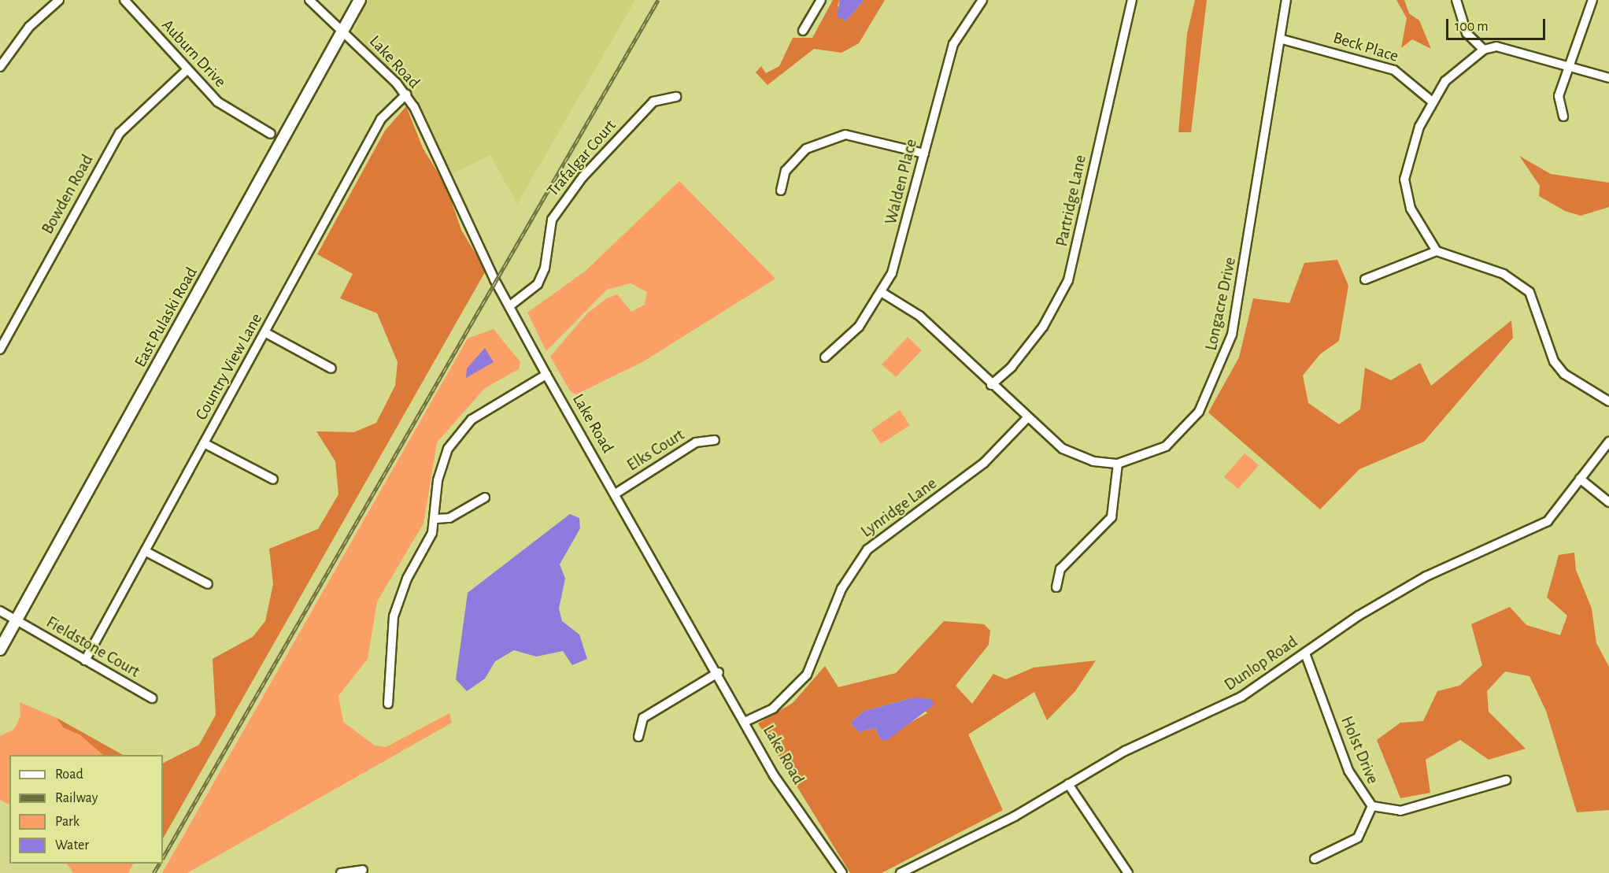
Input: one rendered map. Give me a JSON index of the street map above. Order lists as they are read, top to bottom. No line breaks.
{"streets":{"main road":["East Pulaski Road"],"street":["Beck Place","Auburn Drive","Lake Road","Trafalgar Court","Walden Place","Bowden Road","Partridge Lane","Longacre Drive","Country View Lane","Elks Court","Lynridge Lane","Fieldstone Court","Dunlop Road","Holst Drive"]},"crossings":[["Beck Place","Longacre Drive"],["Auburn Drive","Bowden Road"],["Lake Road","Trafalgar Court"],["Lake Road","East Pulaski Road"],["Lake Road","Country View Lane"],["Lake Road","Elks Court"],["Lake Road","Lynridge Lane"],["Walden Place","Longacre Drive"],["Partridge Lane","Longacre Drive"],["Longacre Drive","Lynridge Lane"],["East Pulaski Road","Fieldstone Court"],["Country View Lane","Fieldstone Court"],["Dunlop Road","Holst Drive"]],"legend":["Road","Railway","Park","Water"],"scale_bar":"100 m"}
